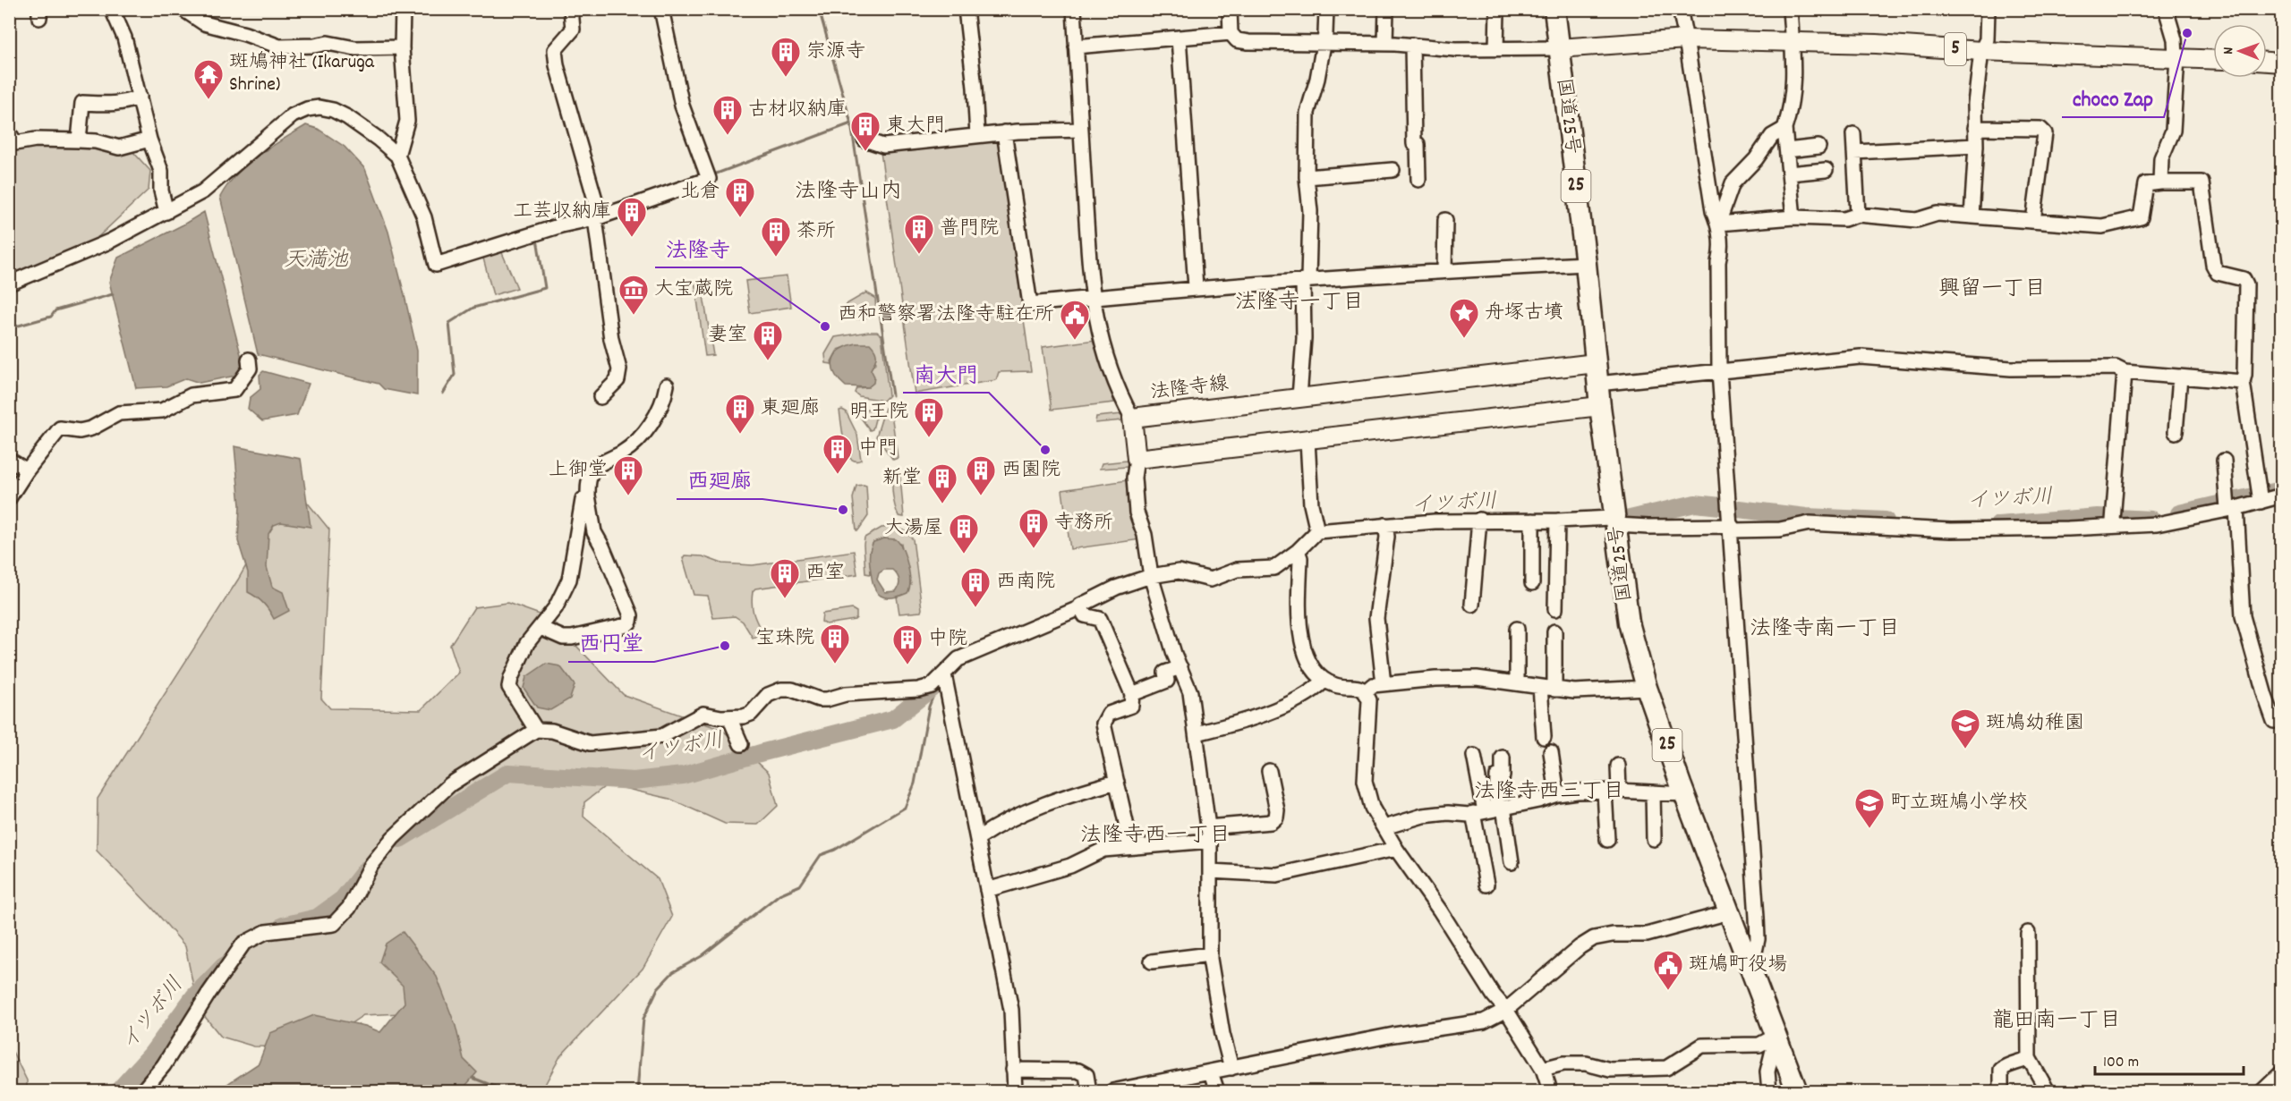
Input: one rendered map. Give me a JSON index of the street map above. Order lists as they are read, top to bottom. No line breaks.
{"streets":{"highway":["国道25号","25"],"main road":["5","法隆寺線"]},"crossings":[["5","国道25号"],["国道25号","法隆寺線"]],"districts":["法隆寺山内","興留一丁目","法隆寺一丁目","法隆寺南一丁目","法隆寺西三丁目","法隆寺西一丁目","龍田南一丁目"],"water":["天満池","イツボ川"],"places":{"other":["choco Zap","法隆寺","南大門","西廻廊","西円堂"],"building":["宗源寺","古材収納庫","東大門","北倉","工芸収納庫","普門院","茶所","妻室","東廻廊","明王院","中門","上御堂","西園院","新堂","寺務所","大湯屋","西室","西南院","宝珠院","中院"],"temple":["斑鳩神社 (Ikaruga Shrine)"],"museum":["大宝蔵院"],"place":["舟塚古墳"],"public building":["西和警察署法隆寺駐在所","斑鳩町役場"],"school or university":["斑鳩幼稚園","町立斑鳩小学校"]},"scale_bar":"100 m","north":"left"}
